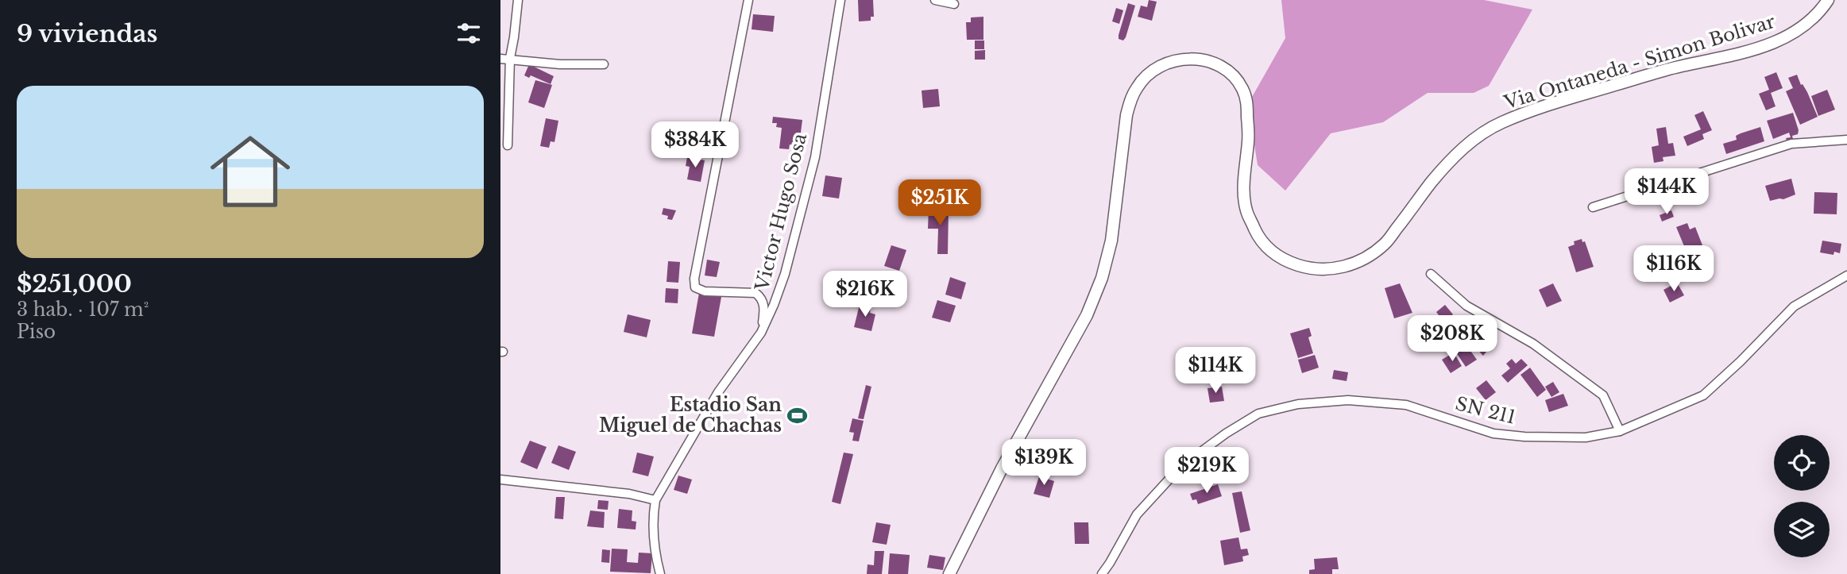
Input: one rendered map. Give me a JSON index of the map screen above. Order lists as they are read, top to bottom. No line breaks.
{"streets":{"street":["Via Ontaneda - Simon Bolivar","Victor Hugo Sosa","SN 211"]},"places":{"sports":["Estadio San Miguel de Chachas"]},"page":{"heading":"9 viviendas","list":[{"name":"$251,000","note":"3 hab. · 107 m² · Piso"}],"price":["$384K","$144K","$251K","$116K","$216K","$208K","$114K","$139K","$219K"]}}
